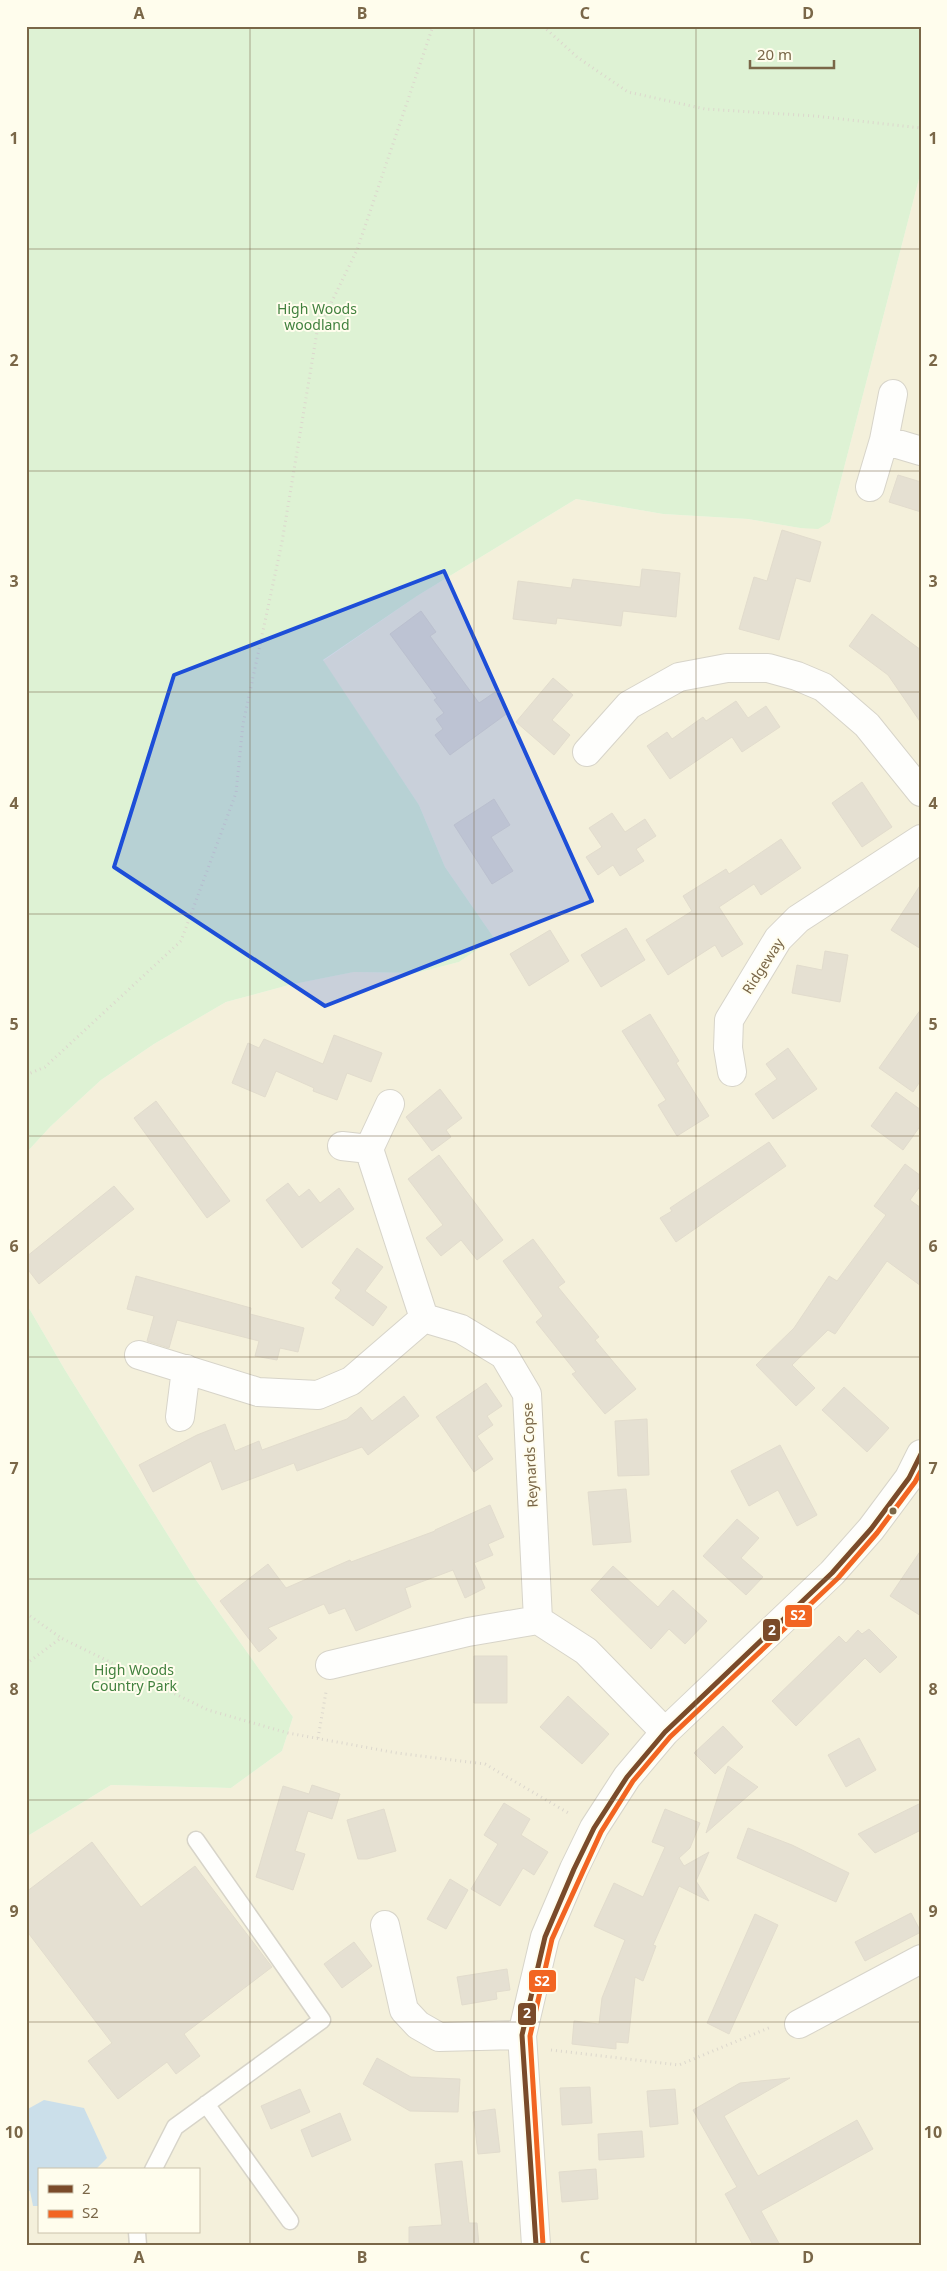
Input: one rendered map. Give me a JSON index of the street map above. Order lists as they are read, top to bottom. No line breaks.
{"streets":{"street":["Ridgeway","Reynards Copse"]},"parks":["High Woods woodland","High Woods Country Park"],"lines":["transit line 2","transit line S2"],"legend":["2","S2"],"scale_bar":"20 m","grid":{"columns":["A","B","C","D"],"rows":["1","2","3","4","5","6","7","8","9","10"]}}
